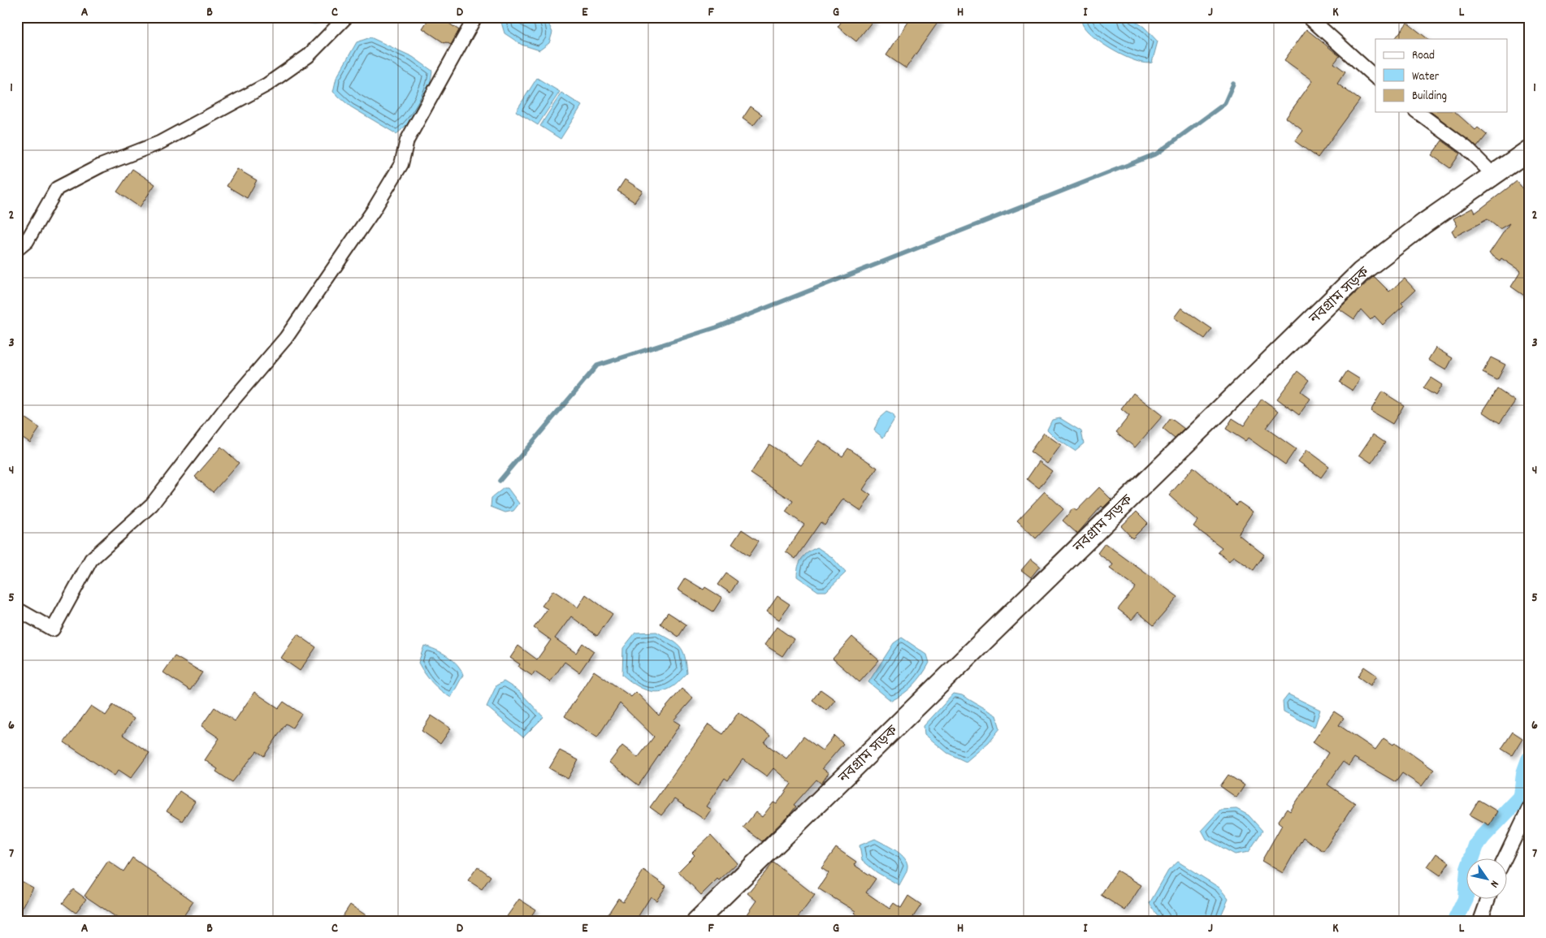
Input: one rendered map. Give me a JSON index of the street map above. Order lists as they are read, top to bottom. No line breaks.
{"streets":{"main road":["নবগ্রাম সড়ক"]},"legend":["Road","Water","Building"],"north":"bottom right","grid":{"columns":["A","B","C","D","E","F","G","H","I","J","K","L"],"rows":["1","2","3","4","5","6","7"]}}
